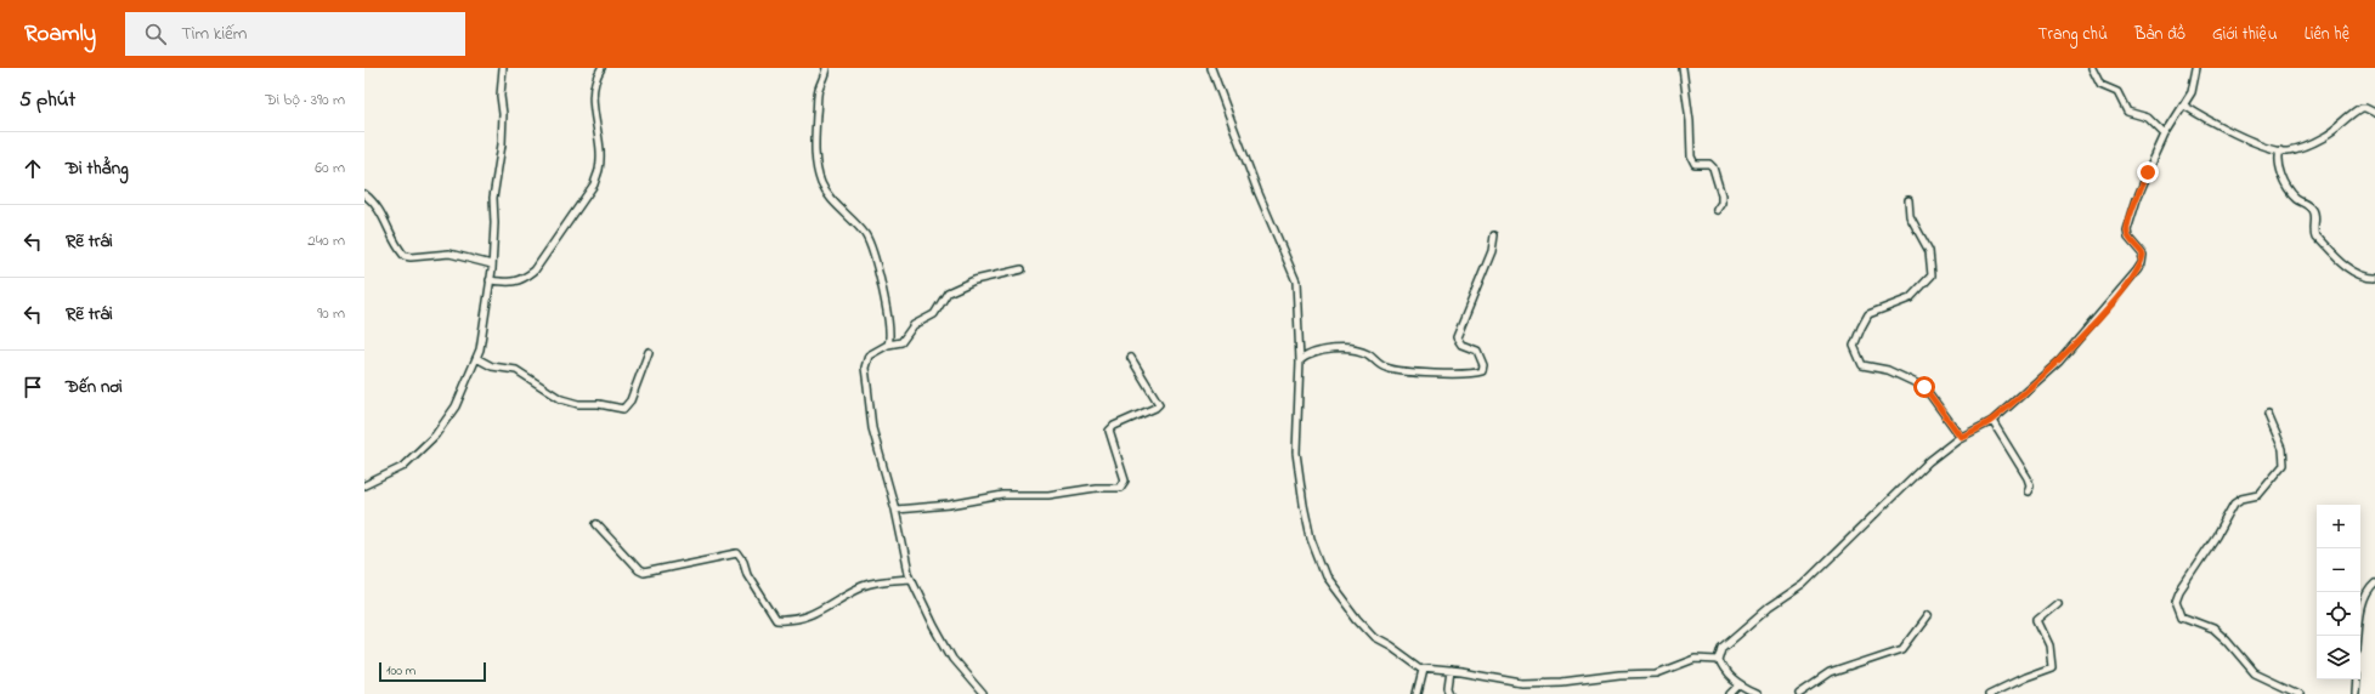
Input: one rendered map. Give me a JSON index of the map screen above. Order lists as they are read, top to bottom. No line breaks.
{"scale_bar":"100 m","page":{"header":"Roamly","search":"Tìm kiếm","nav":["Trang chủ","Bản đồ","Giới thiệu","Liên hệ"],"heading":["5 phút","Đi bộ · 390 m"],"list":[["Đi thẳng","60 m"],["Rẽ trái","240 m"],["Rẽ trái","90 m"],"Đến nơi"],"map_buttons":["+","−"],"scale":"100 m"}}
